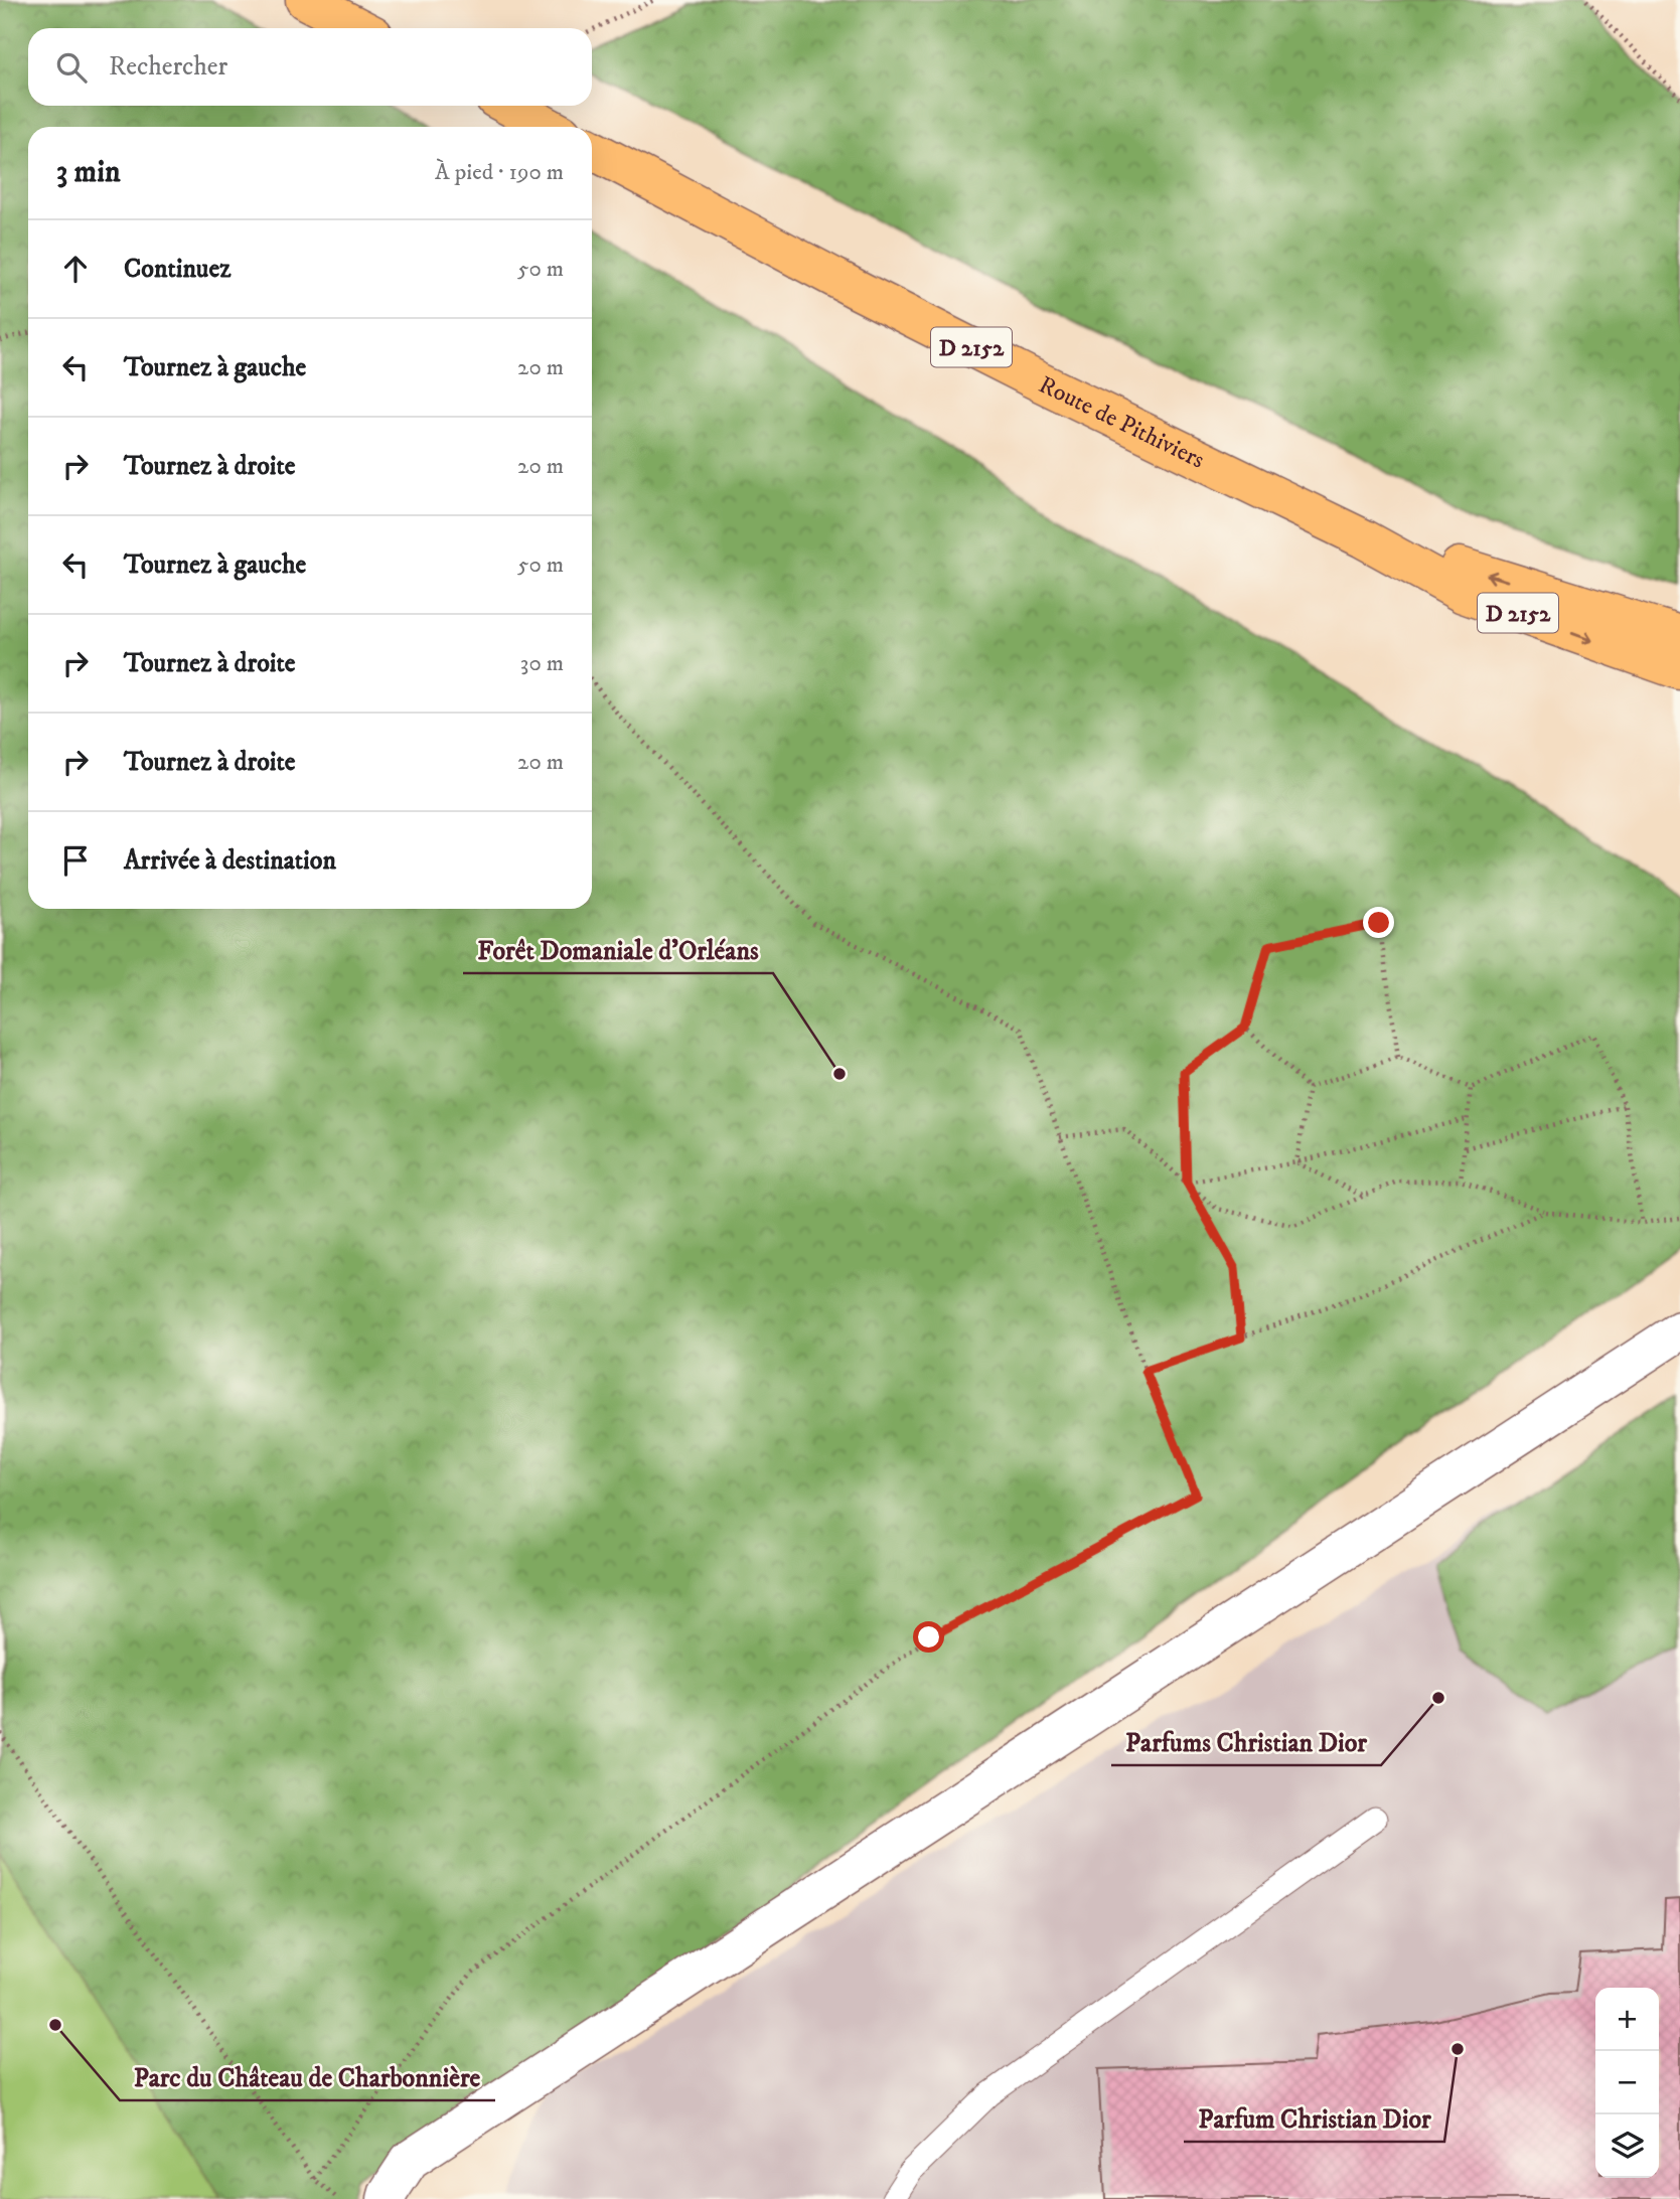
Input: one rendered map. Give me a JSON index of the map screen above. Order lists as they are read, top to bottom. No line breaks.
{"streets":{"main road":["D 2152","Route de Pithiviers"]},"places":["Forêt Domaniale d'Orléans","Parfums Christian Dior","Parc du Château de Charbonnière","Parfum Christian Dior"],"page":{"search":"Rechercher","heading":["3 min","À pied · 190 m"],"list":[["Continuez","50 m"],["Tournez à gauche","20 m"],["Tournez à droite","20 m"],["Tournez à gauche","50 m"],["Tournez à droite","30 m"],["Tournez à droite","20 m"],"Arrivée à destination"],"map_buttons":["+","−"]}}
